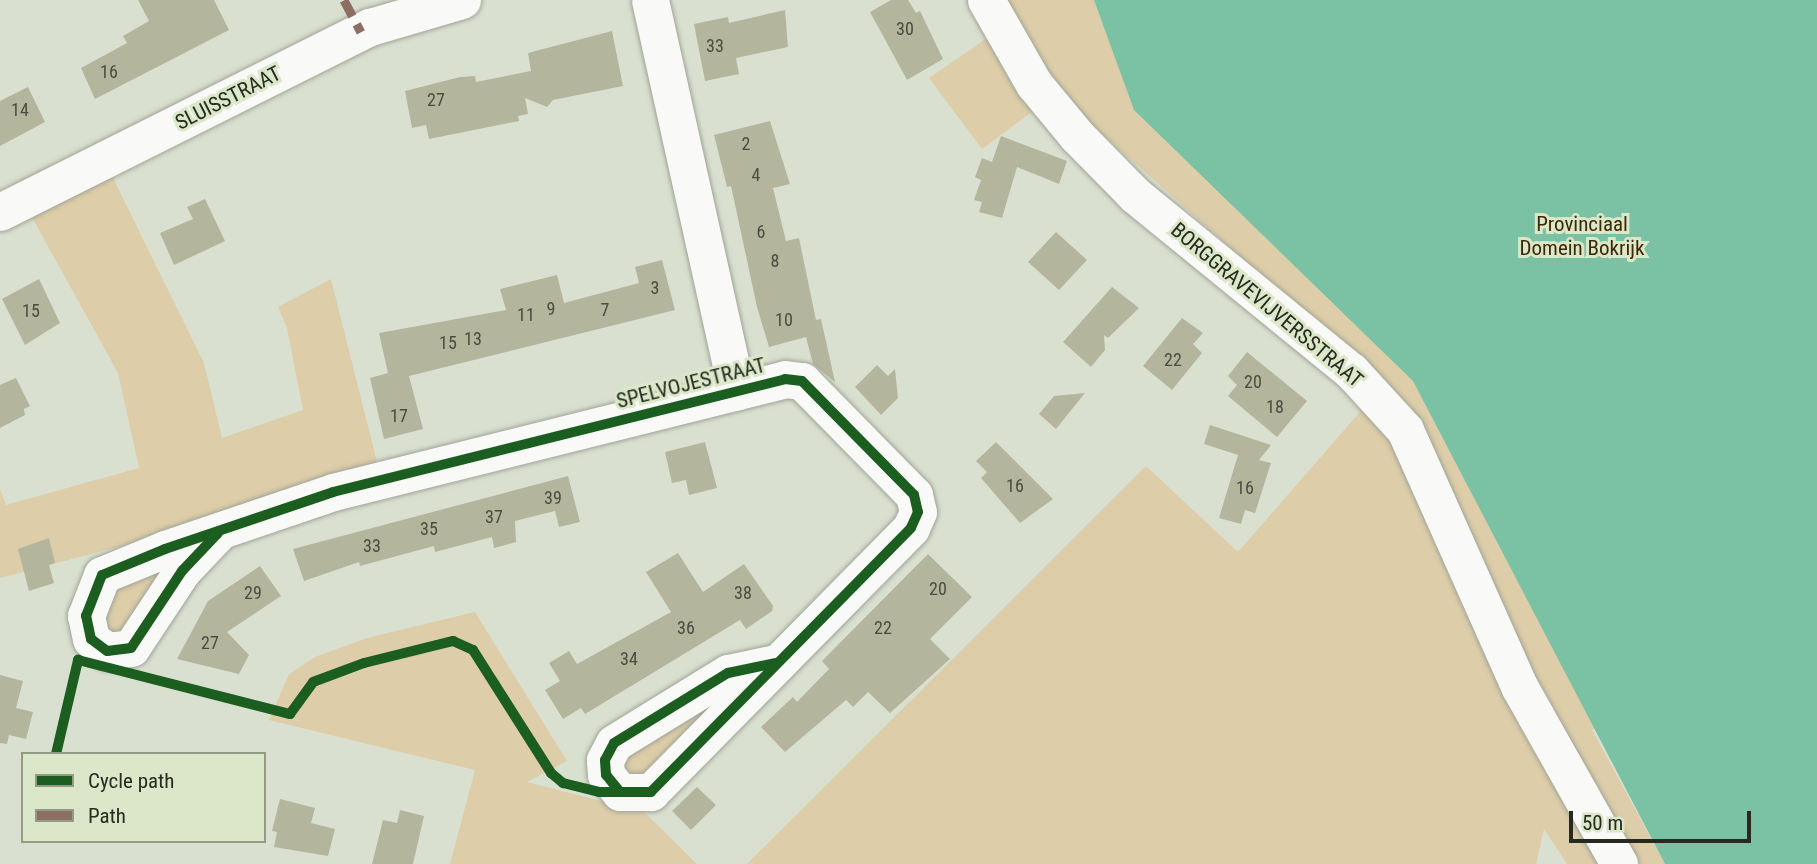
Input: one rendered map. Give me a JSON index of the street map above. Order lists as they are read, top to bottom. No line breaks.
{"streets":{"street":["SLUISSTRAAT","BORGGRAVEVIJVERSSTRAAT","SPELVOJESTRAAT"]},"parks":["Provinciaal Domein Bokrijk"],"house_numbers":["30","33","16","27","14","2","4","6","8","3","9","7","15","11","10","13","15","22","20","18","17","16","16","39","37","35","33","20","29","38","36","22","27","34"],"legend":["Cycle path","Path"],"scale_bar":"50 m"}
